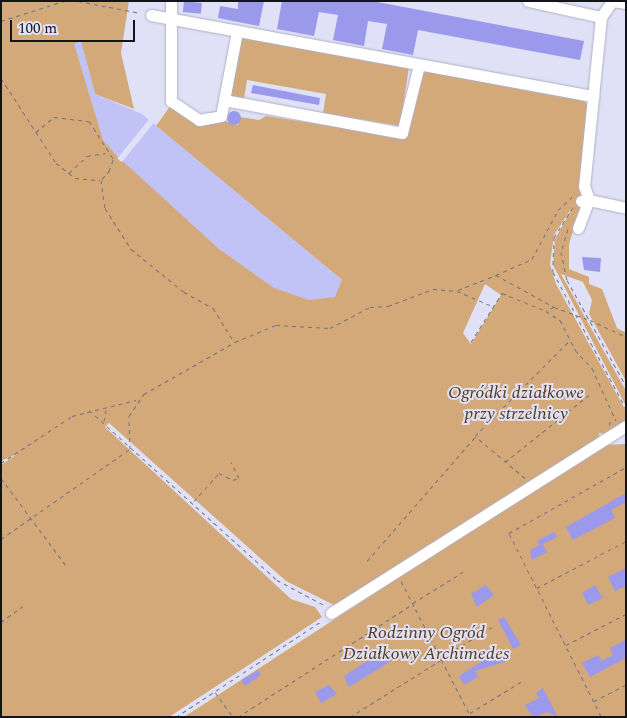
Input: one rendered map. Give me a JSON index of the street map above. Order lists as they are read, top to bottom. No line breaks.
{"parks":["Ogródki działkowe przy strzelnicy","Rodzinny Ogród Działkowy Archimedes"],"scale_bar":"100 m"}
